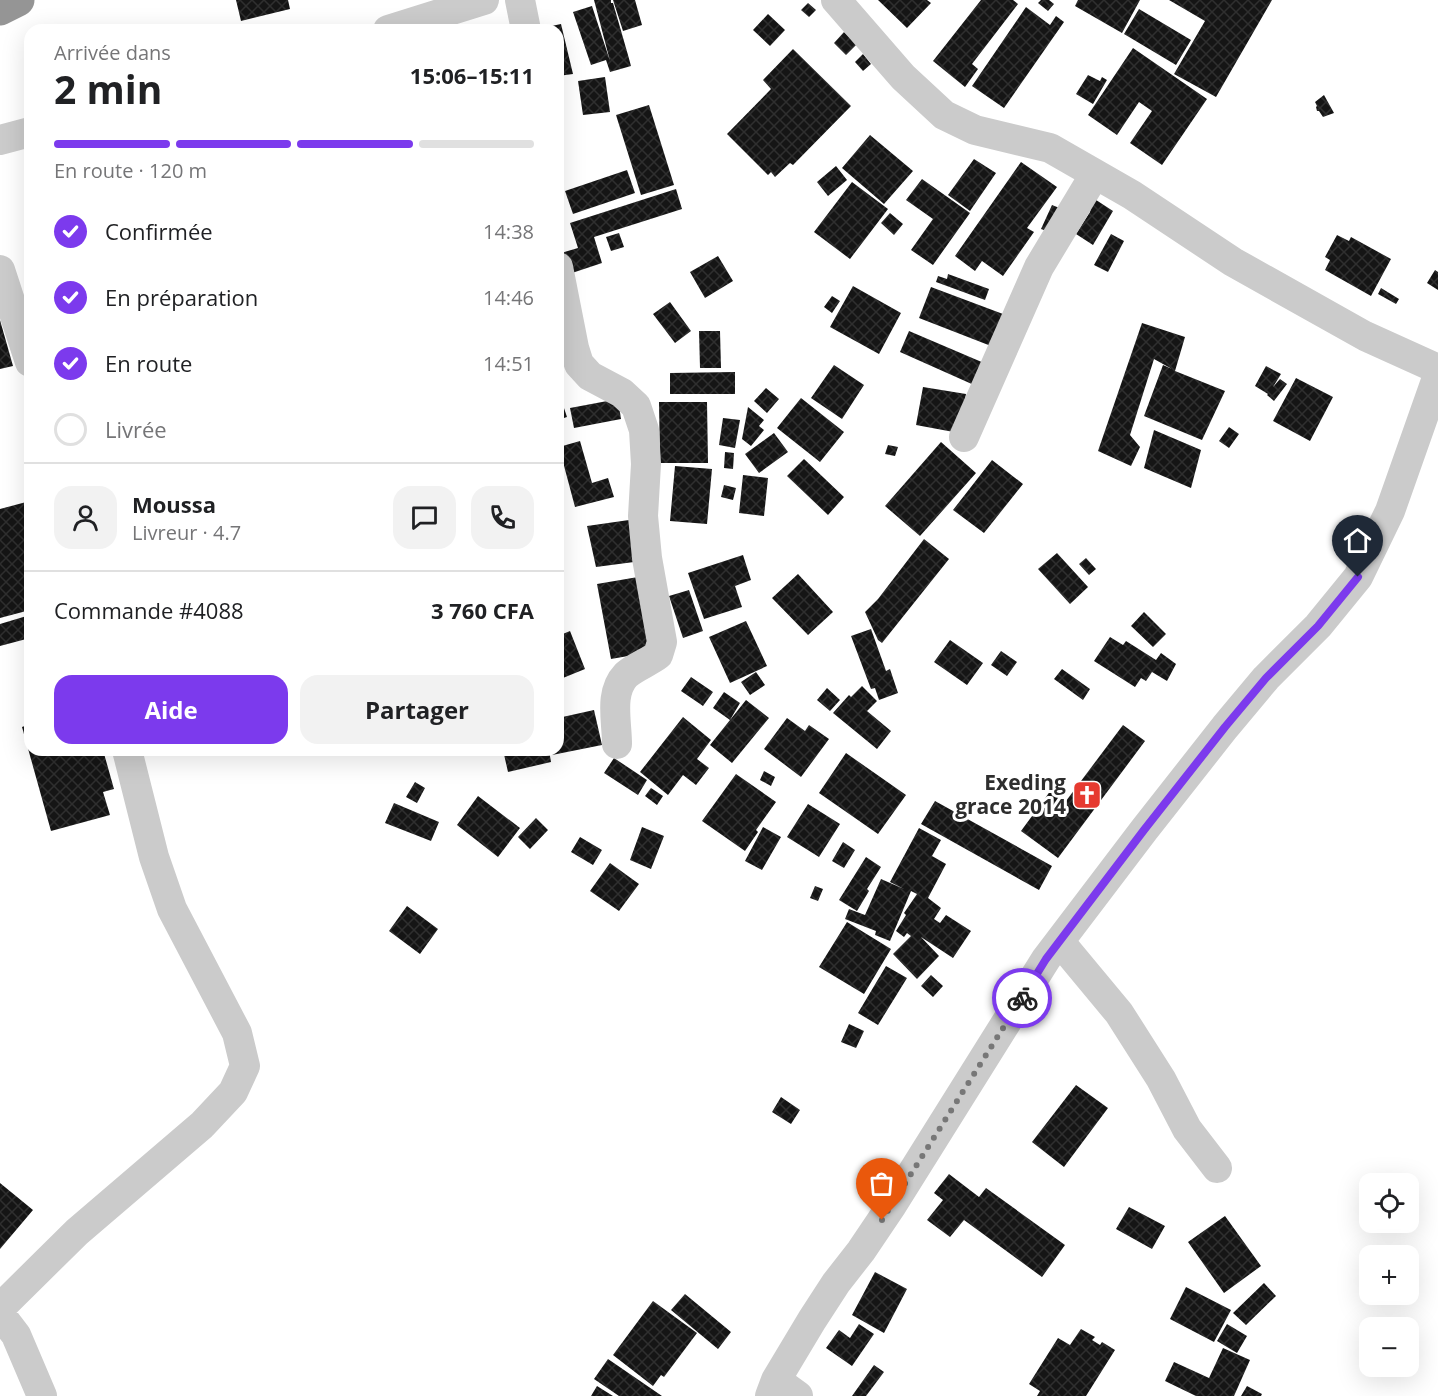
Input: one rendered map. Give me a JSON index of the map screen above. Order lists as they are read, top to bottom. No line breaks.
{"places":{"church":["Exeding grace 2014"]},"page":{"heading":["2 min","Arrivée dans","15:06–15:11"],"panel":["Moussa","Livreur · 4.7","Commande #4088","3 760 CFA"],"bar":"En route · 120 m","list":[["Confirmée","14:38"],["En préparation","14:46"],["En route","14:51"],"Livrée"],"buttons":["Aide","Partager"],"map_buttons":["+","−"]}}
